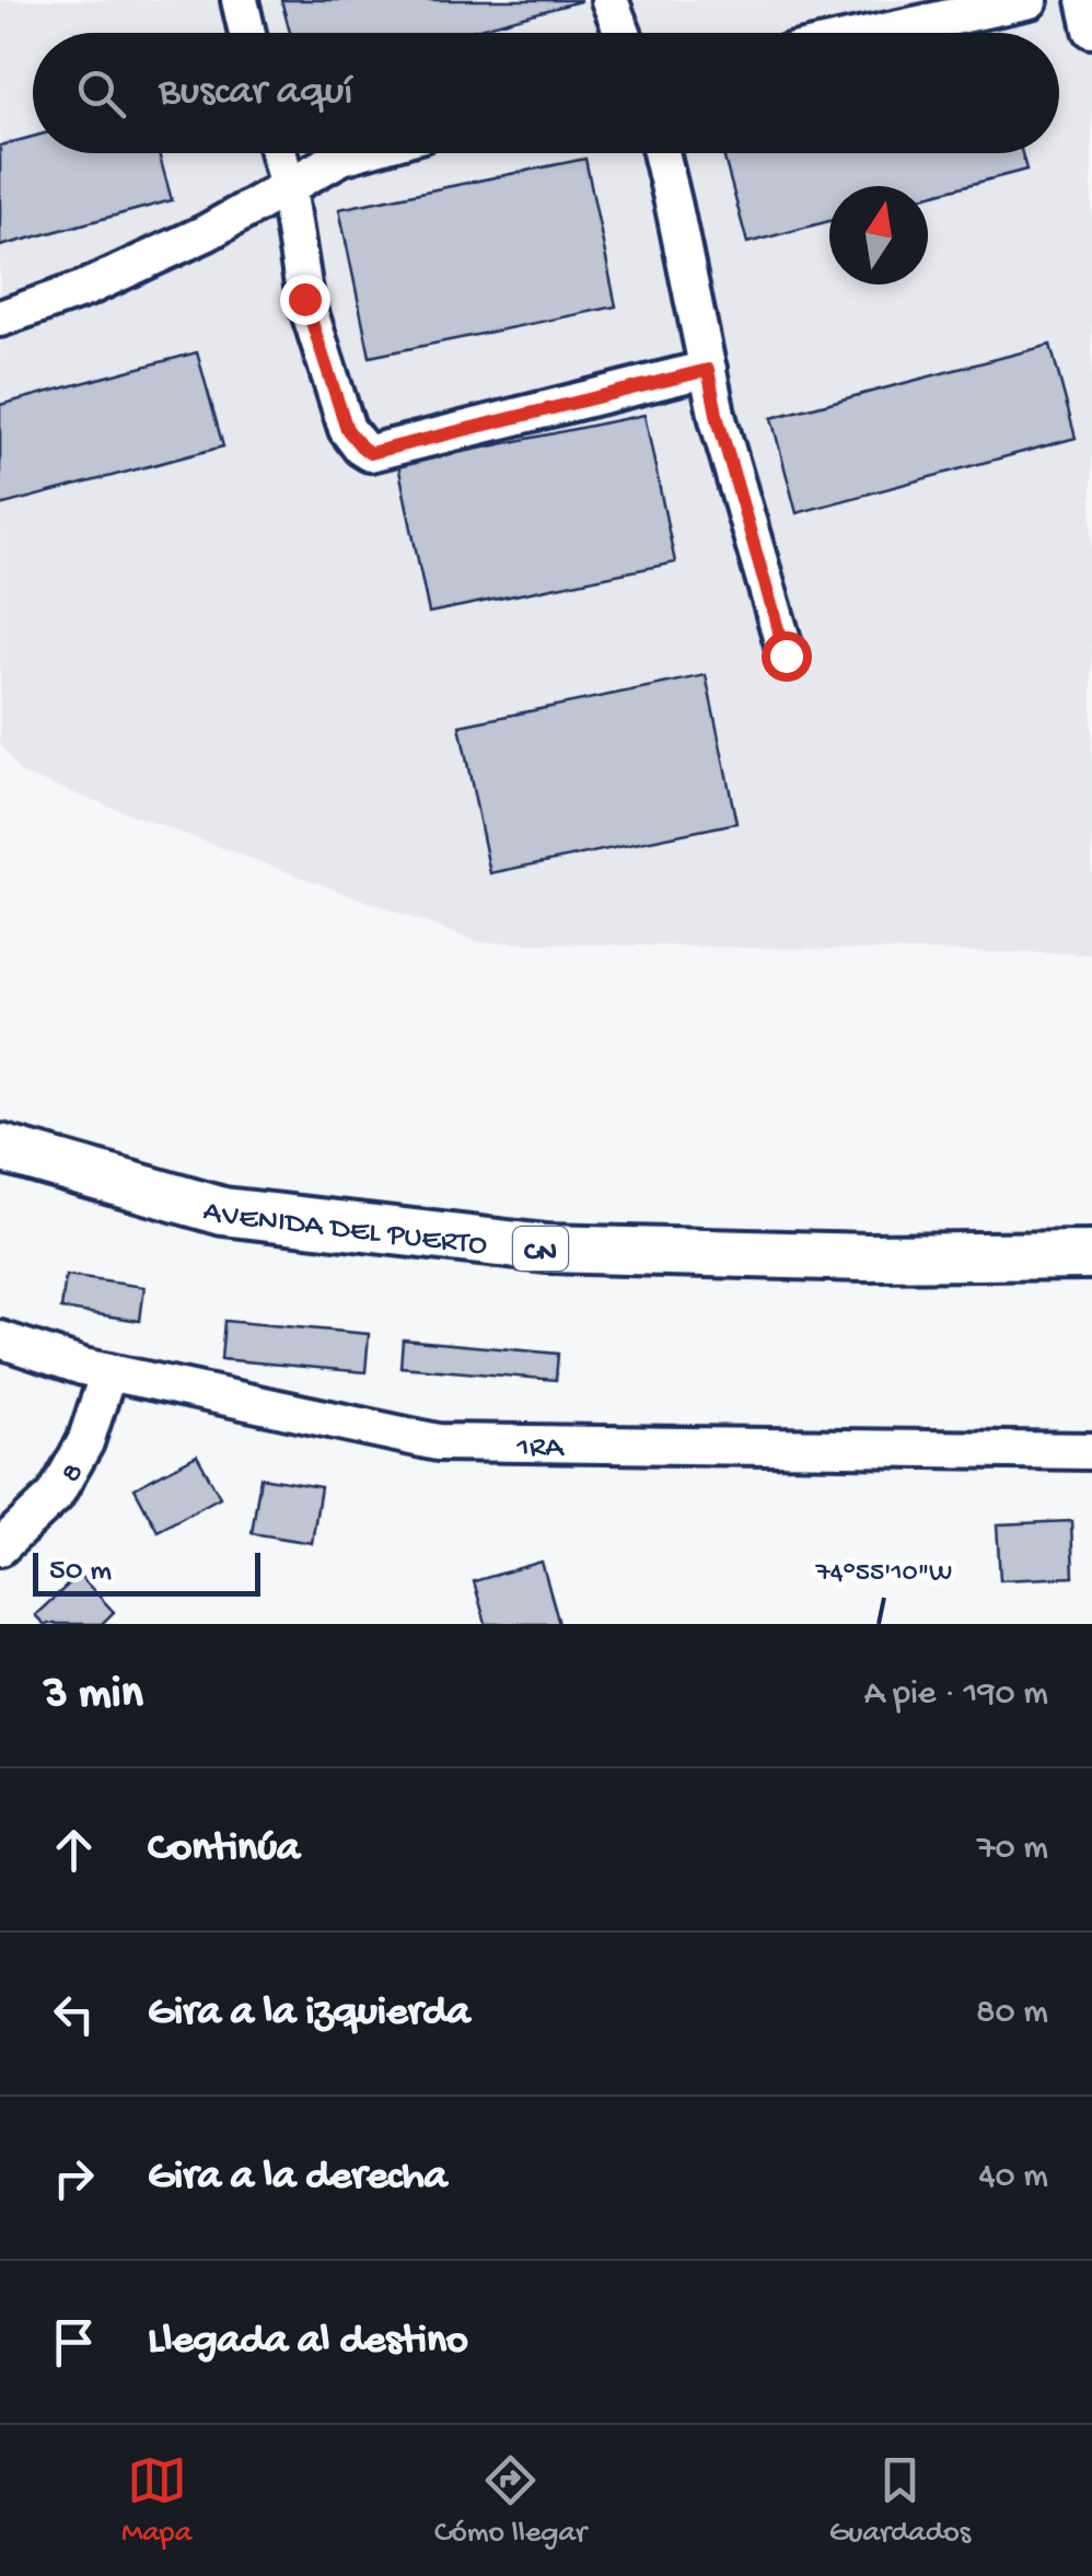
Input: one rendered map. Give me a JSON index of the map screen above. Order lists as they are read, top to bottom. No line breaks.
{"streets":{"main road":["AVENIDA DEL PUERTO","CN"],"street":["1RA","8"]},"crossings":[["1RA","8"]],"scale_bar":"50 m","north":"top","page":{"search":"Buscar aquí","scale":"50 m","heading":["3 min","A pie · 190 m"],"list":[["Continúa","70 m"],["Gira a la izquierda","80 m"],["Gira a la derecha","40 m"],"Llegada al destino"],"nav":["Mapa","Cómo llegar","Guardados"]},"coordinates":["74°55'10\"W"]}
